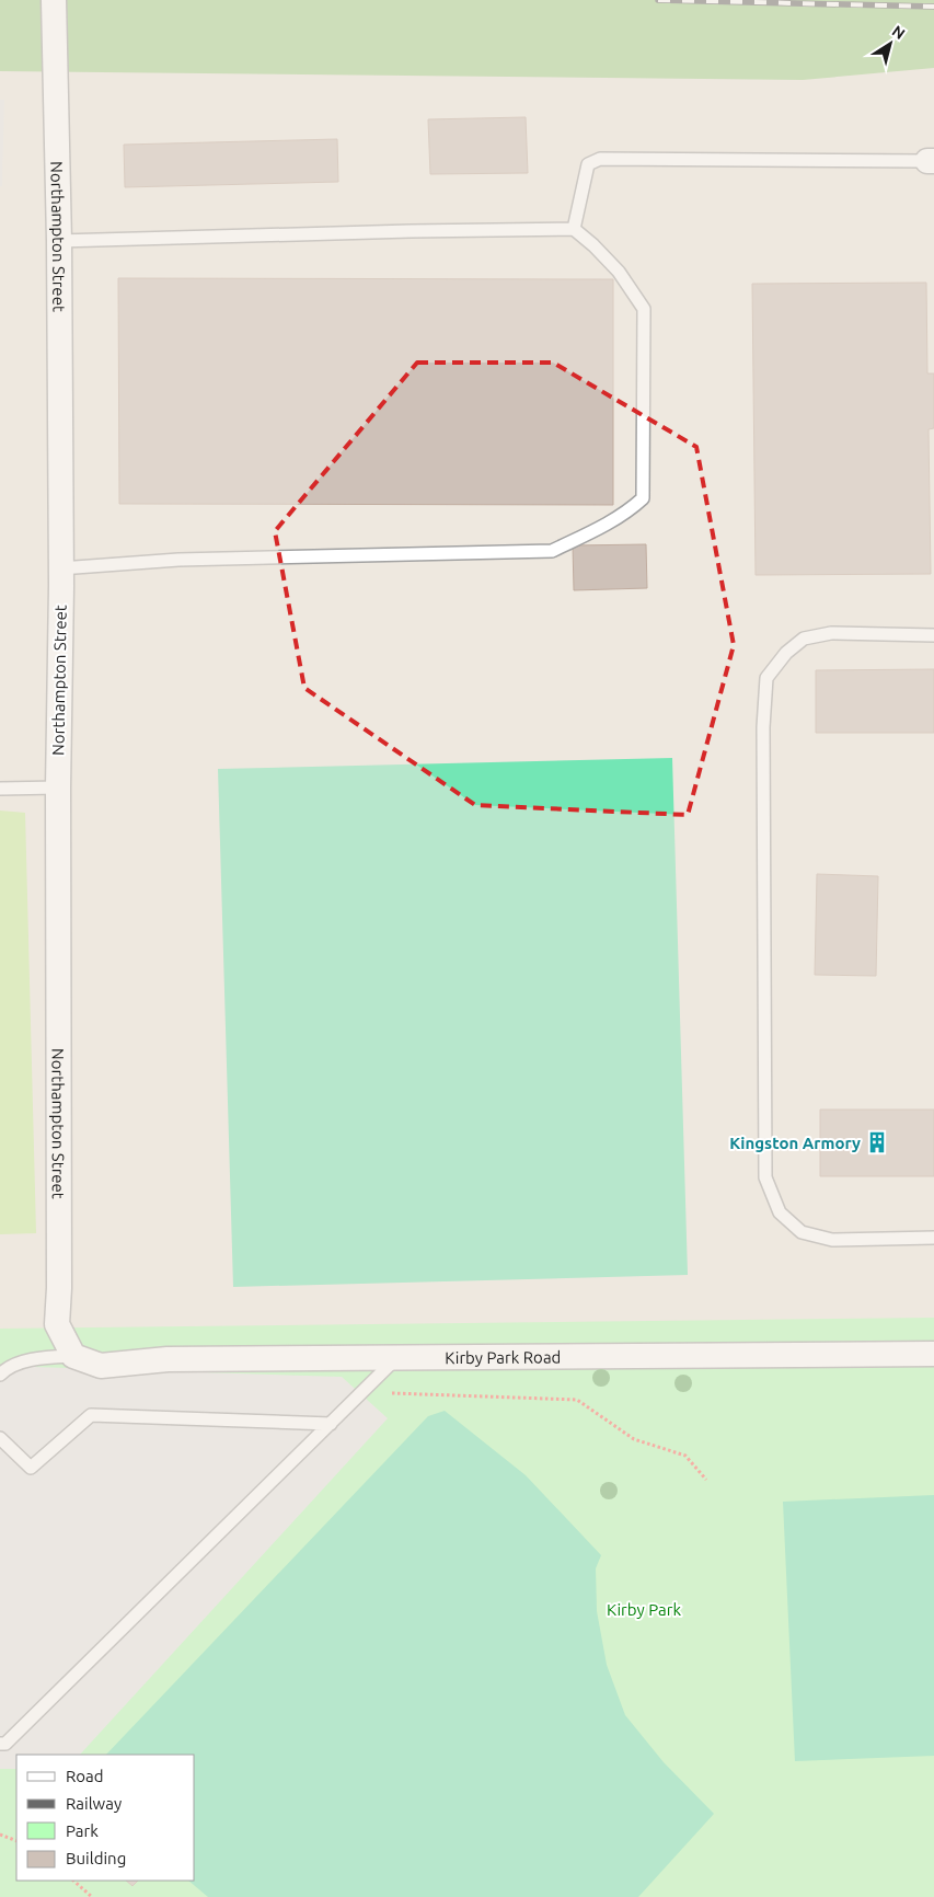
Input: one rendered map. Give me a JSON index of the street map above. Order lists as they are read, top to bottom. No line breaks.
{"streets":{"street":["Northampton Street","Kirby Park Road"]},"crossings":[["Northampton Street","Kirby Park Road"]],"parks":["Kirby Park"],"places":{"building":["Kingston Armory"]},"legend":["Road","Railway","Park","Building"],"north":"top right"}
